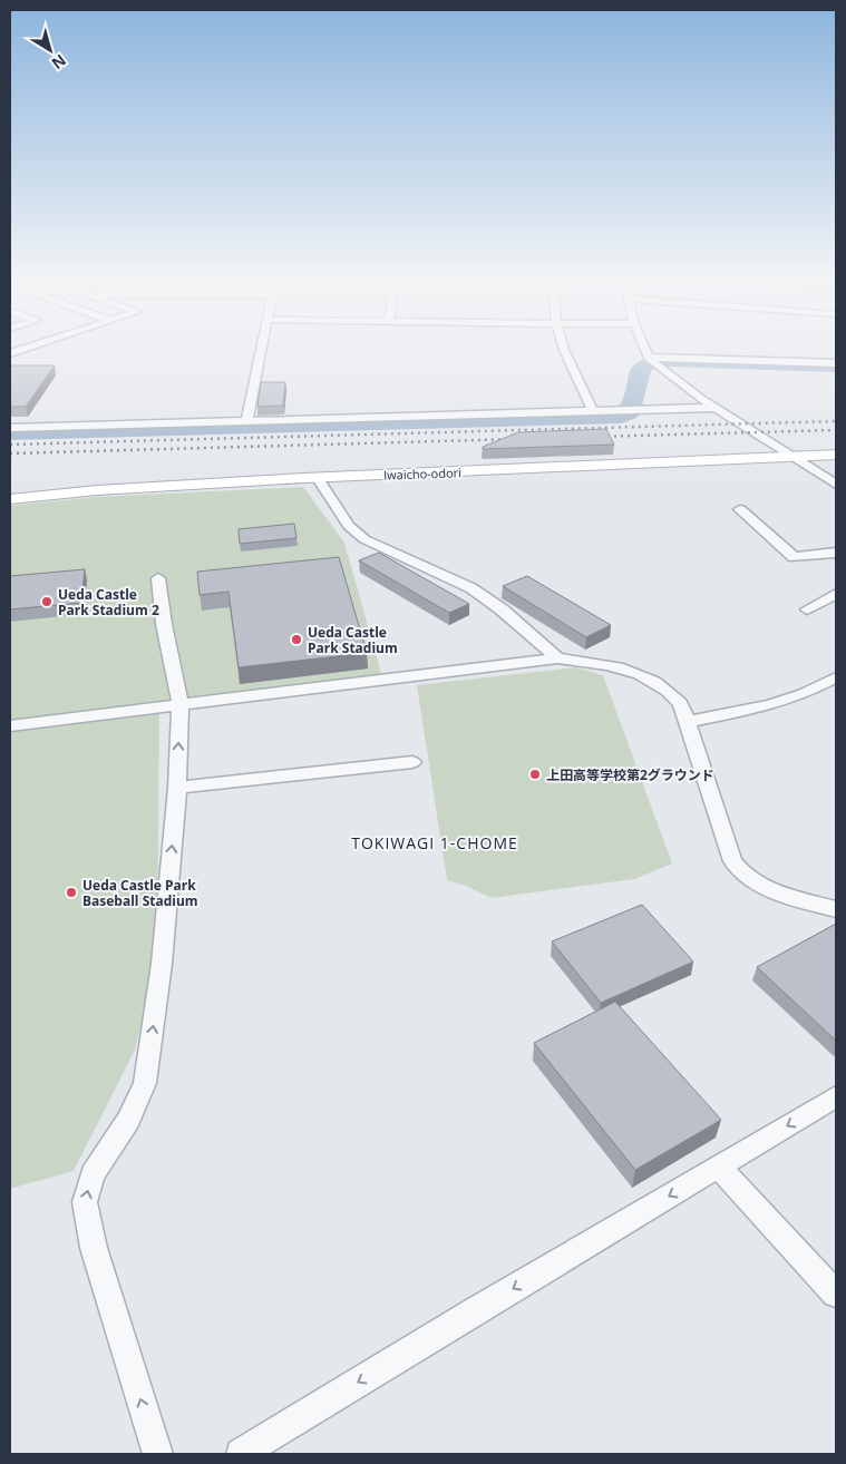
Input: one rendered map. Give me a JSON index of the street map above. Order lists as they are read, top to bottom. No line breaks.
{"streets":{"street":["Iwaicho-odori"]},"districts":["TOKIWAGI 1-CHOME"],"places":["Ueda Castle Park Stadium 2","Ueda Castle Park Stadium","上田高等学校第2グラウンド","Ueda Castle Park Baseball Stadium"],"north":"bottom right"}
